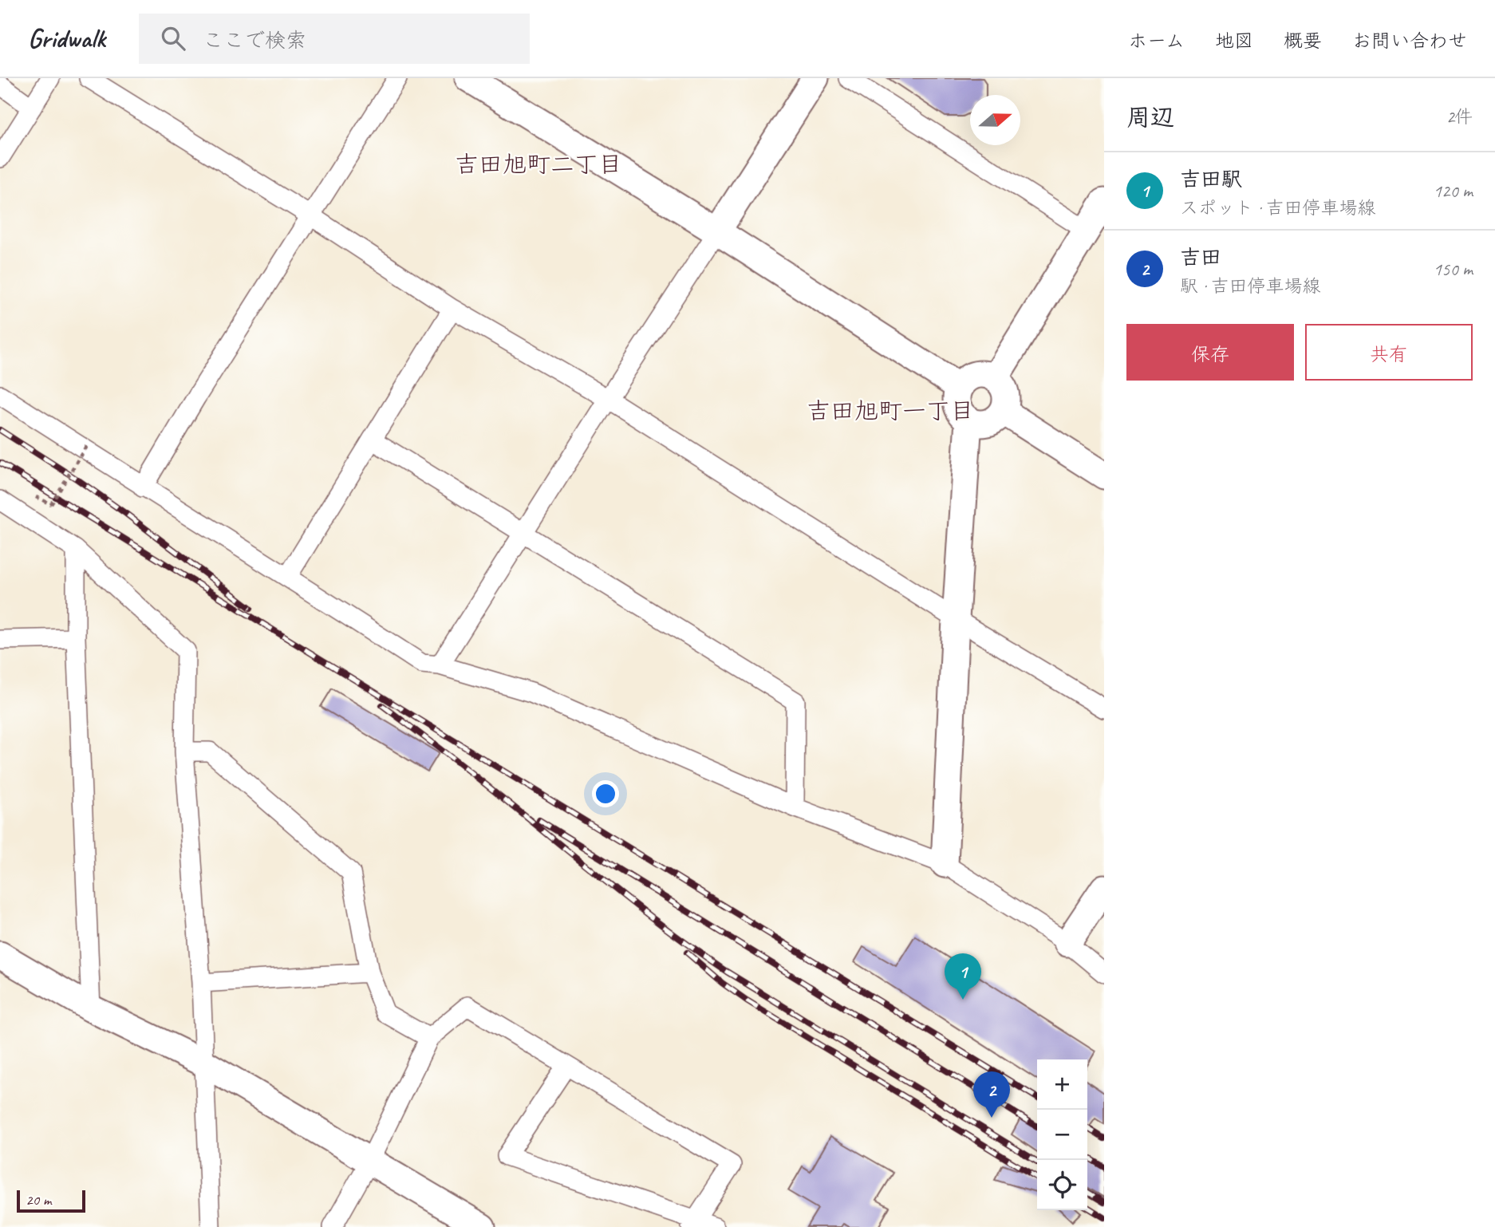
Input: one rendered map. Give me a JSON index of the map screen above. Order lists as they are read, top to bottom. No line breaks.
{"districts":["吉田旭町二丁目","吉田旭町一丁目"],"scale_bar":"20 m","north":"right","page":{"header":"Gridwalk","search":"ここで検索","nav":["ホーム","地図","概要","お問い合わせ"],"heading":["周辺","2件"],"list":[{"mark":"1","name":"吉田駅","note":"スポット · 吉田停車場線","value":"120 m"},{"mark":"2","name":"吉田","note":"駅 · 吉田停車場線","value":"150 m"}],"buttons":["保存","共有"],"pins":["1","2"],"map_buttons":["+","−"],"scale":"20 m"}}
